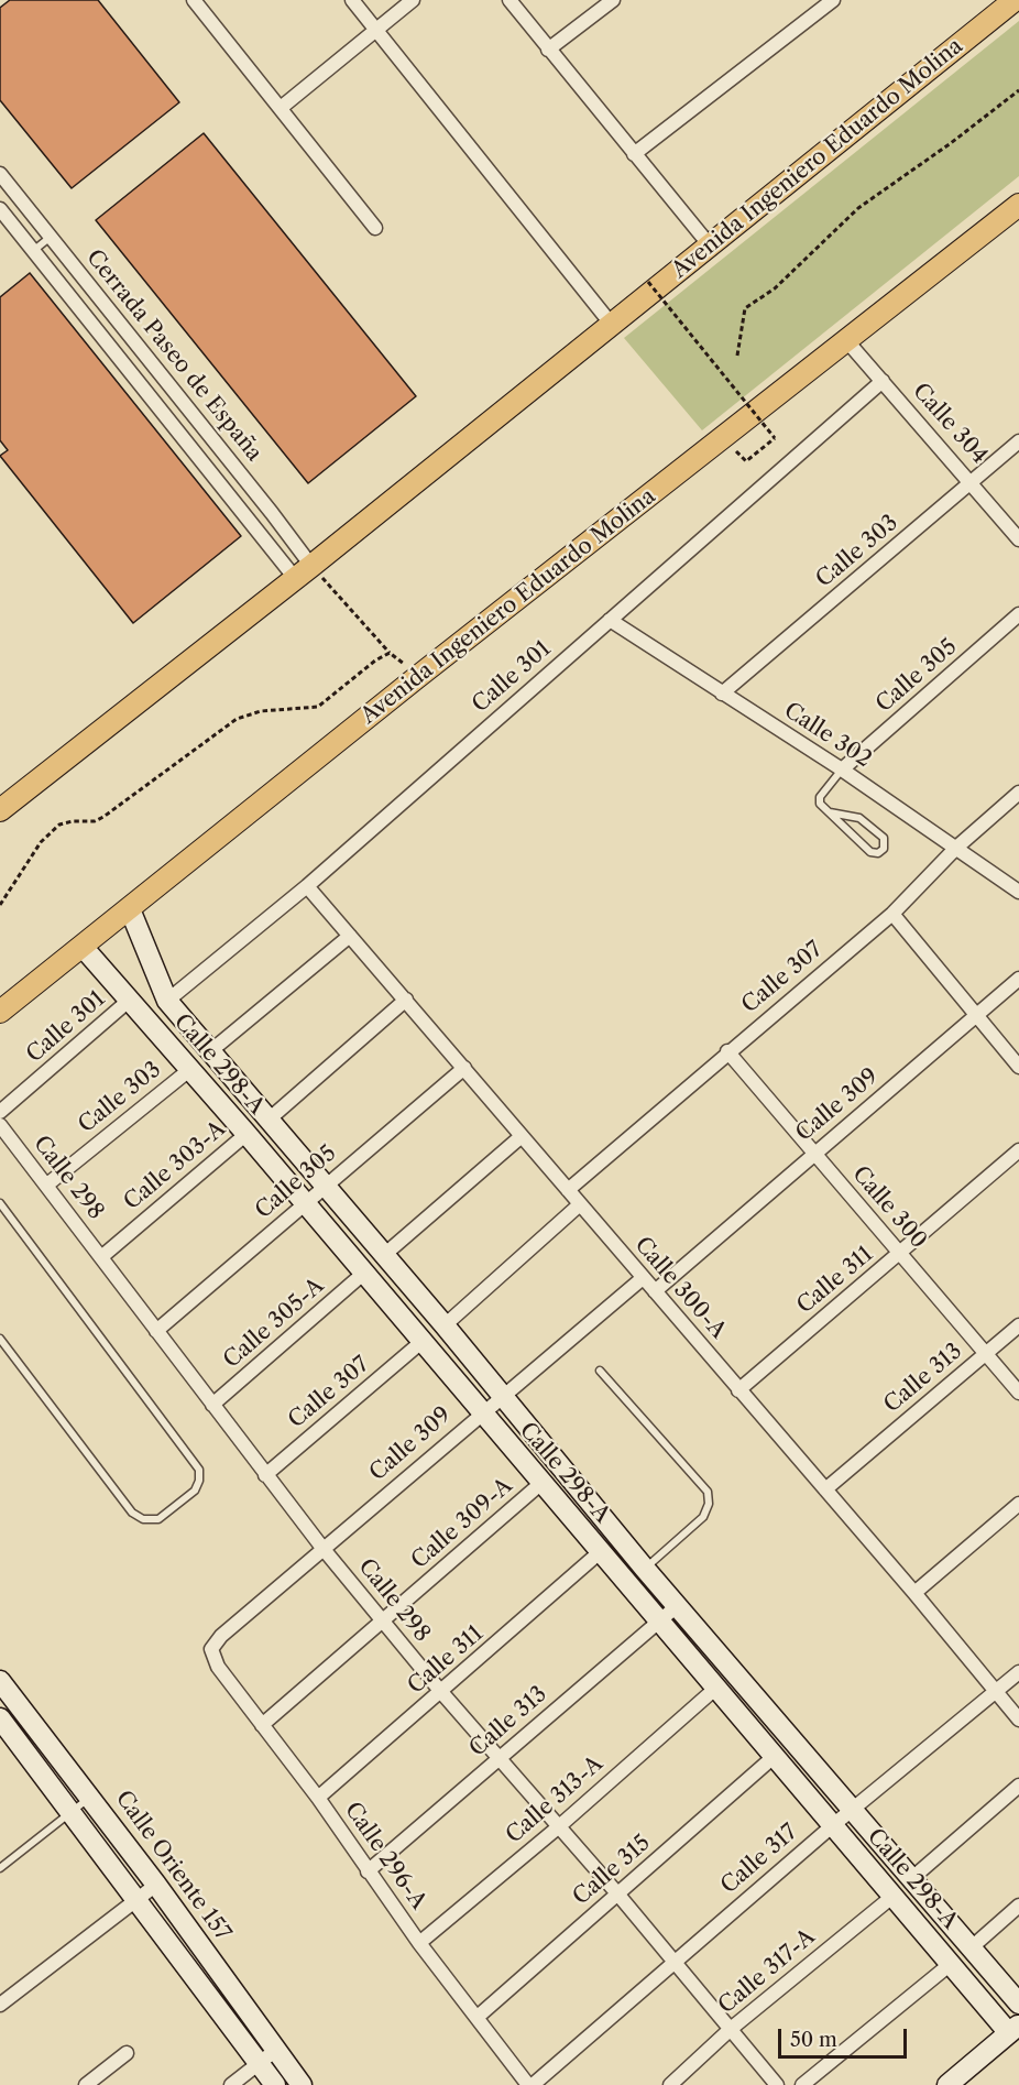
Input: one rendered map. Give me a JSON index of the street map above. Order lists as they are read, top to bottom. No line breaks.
{"streets":{"main road":["Avenida Ingeniero Eduardo Molina"],"street":["Cerrada Paseo de España","Calle 304","Calle 303","Calle 305","Calle 301","Calle 302","Calle 307","Calle 298-A","Calle 309","Calle 303-A","Calle 298","Calle 300","Calle 311","Calle 300-A","Calle 305-A","Calle 313","Calle 309-A","Calle 313-A","Calle 296-A","Calle 317","Calle Oriente 157","Calle 315","Calle 317-A"]},"crossings":[["Avenida Ingeniero Eduardo Molina","Cerrada Paseo de España"],["Avenida Ingeniero Eduardo Molina","Calle 304"],["Avenida Ingeniero Eduardo Molina","Calle 298-A"],["Calle 304","Calle 303"],["Calle 304","Calle 301"],["Calle 303","Calle 302"],["Calle 303","Calle 298-A"],["Calle 303","Calle 298"],["Calle 305","Calle 302"],["Calle 305","Calle 298-A"],["Calle 305","Calle 298"],["Calle 305","Calle 300-A"],["Calle 301","Calle 302"],["Calle 301","Calle 298-A"],["Calle 301","Calle 300-A"],["Calle 302","Calle 307"],["Calle 307","Calle 298-A"],["Calle 307","Calle 298"],["Calle 307","Calle 300"],["Calle 307","Calle 300-A"],["Calle 298-A","Calle 309"],["Calle 298-A","Calle 303-A"],["Calle 298-A","Calle 311"],["Calle 298-A","Calle 305-A"],["Calle 298-A","Calle 313"],["Calle 298-A","Calle 309-A"],["Calle 298-A","Calle 313-A"],["Calle 298-A","Calle 317"],["Calle 298-A","Calle 315"],["Calle 298-A","Calle 317-A"],["Calle 309","Calle 298"],["Calle 309","Calle 300"],["Calle 309","Calle 300-A"],["Calle 309","Calle 296-A"],["Calle 303-A","Calle 298"],["Calle 298","Calle 311"],["Calle 298","Calle 305-A"],["Calle 298","Calle 313"],["Calle 298","Calle 309-A"],["Calle 298","Calle 313-A"],["Calle 298","Calle 317"],["Calle 298","Calle 315"],["Calle 298","Calle 317-A"],["Calle 300","Calle 311"],["Calle 300","Calle 313"],["Calle 311","Calle 300-A"],["Calle 311","Calle 296-A"],["Calle 300-A","Calle 313"],["Calle 300-A","Calle 317"],["Calle 313","Calle 296-A"],["Calle 309-A","Calle 296-A"],["Calle 313-A","Calle 296-A"],["Calle 296-A","Calle 317"],["Calle 296-A","Calle 315"]],"scale_bar":"50 m"}
